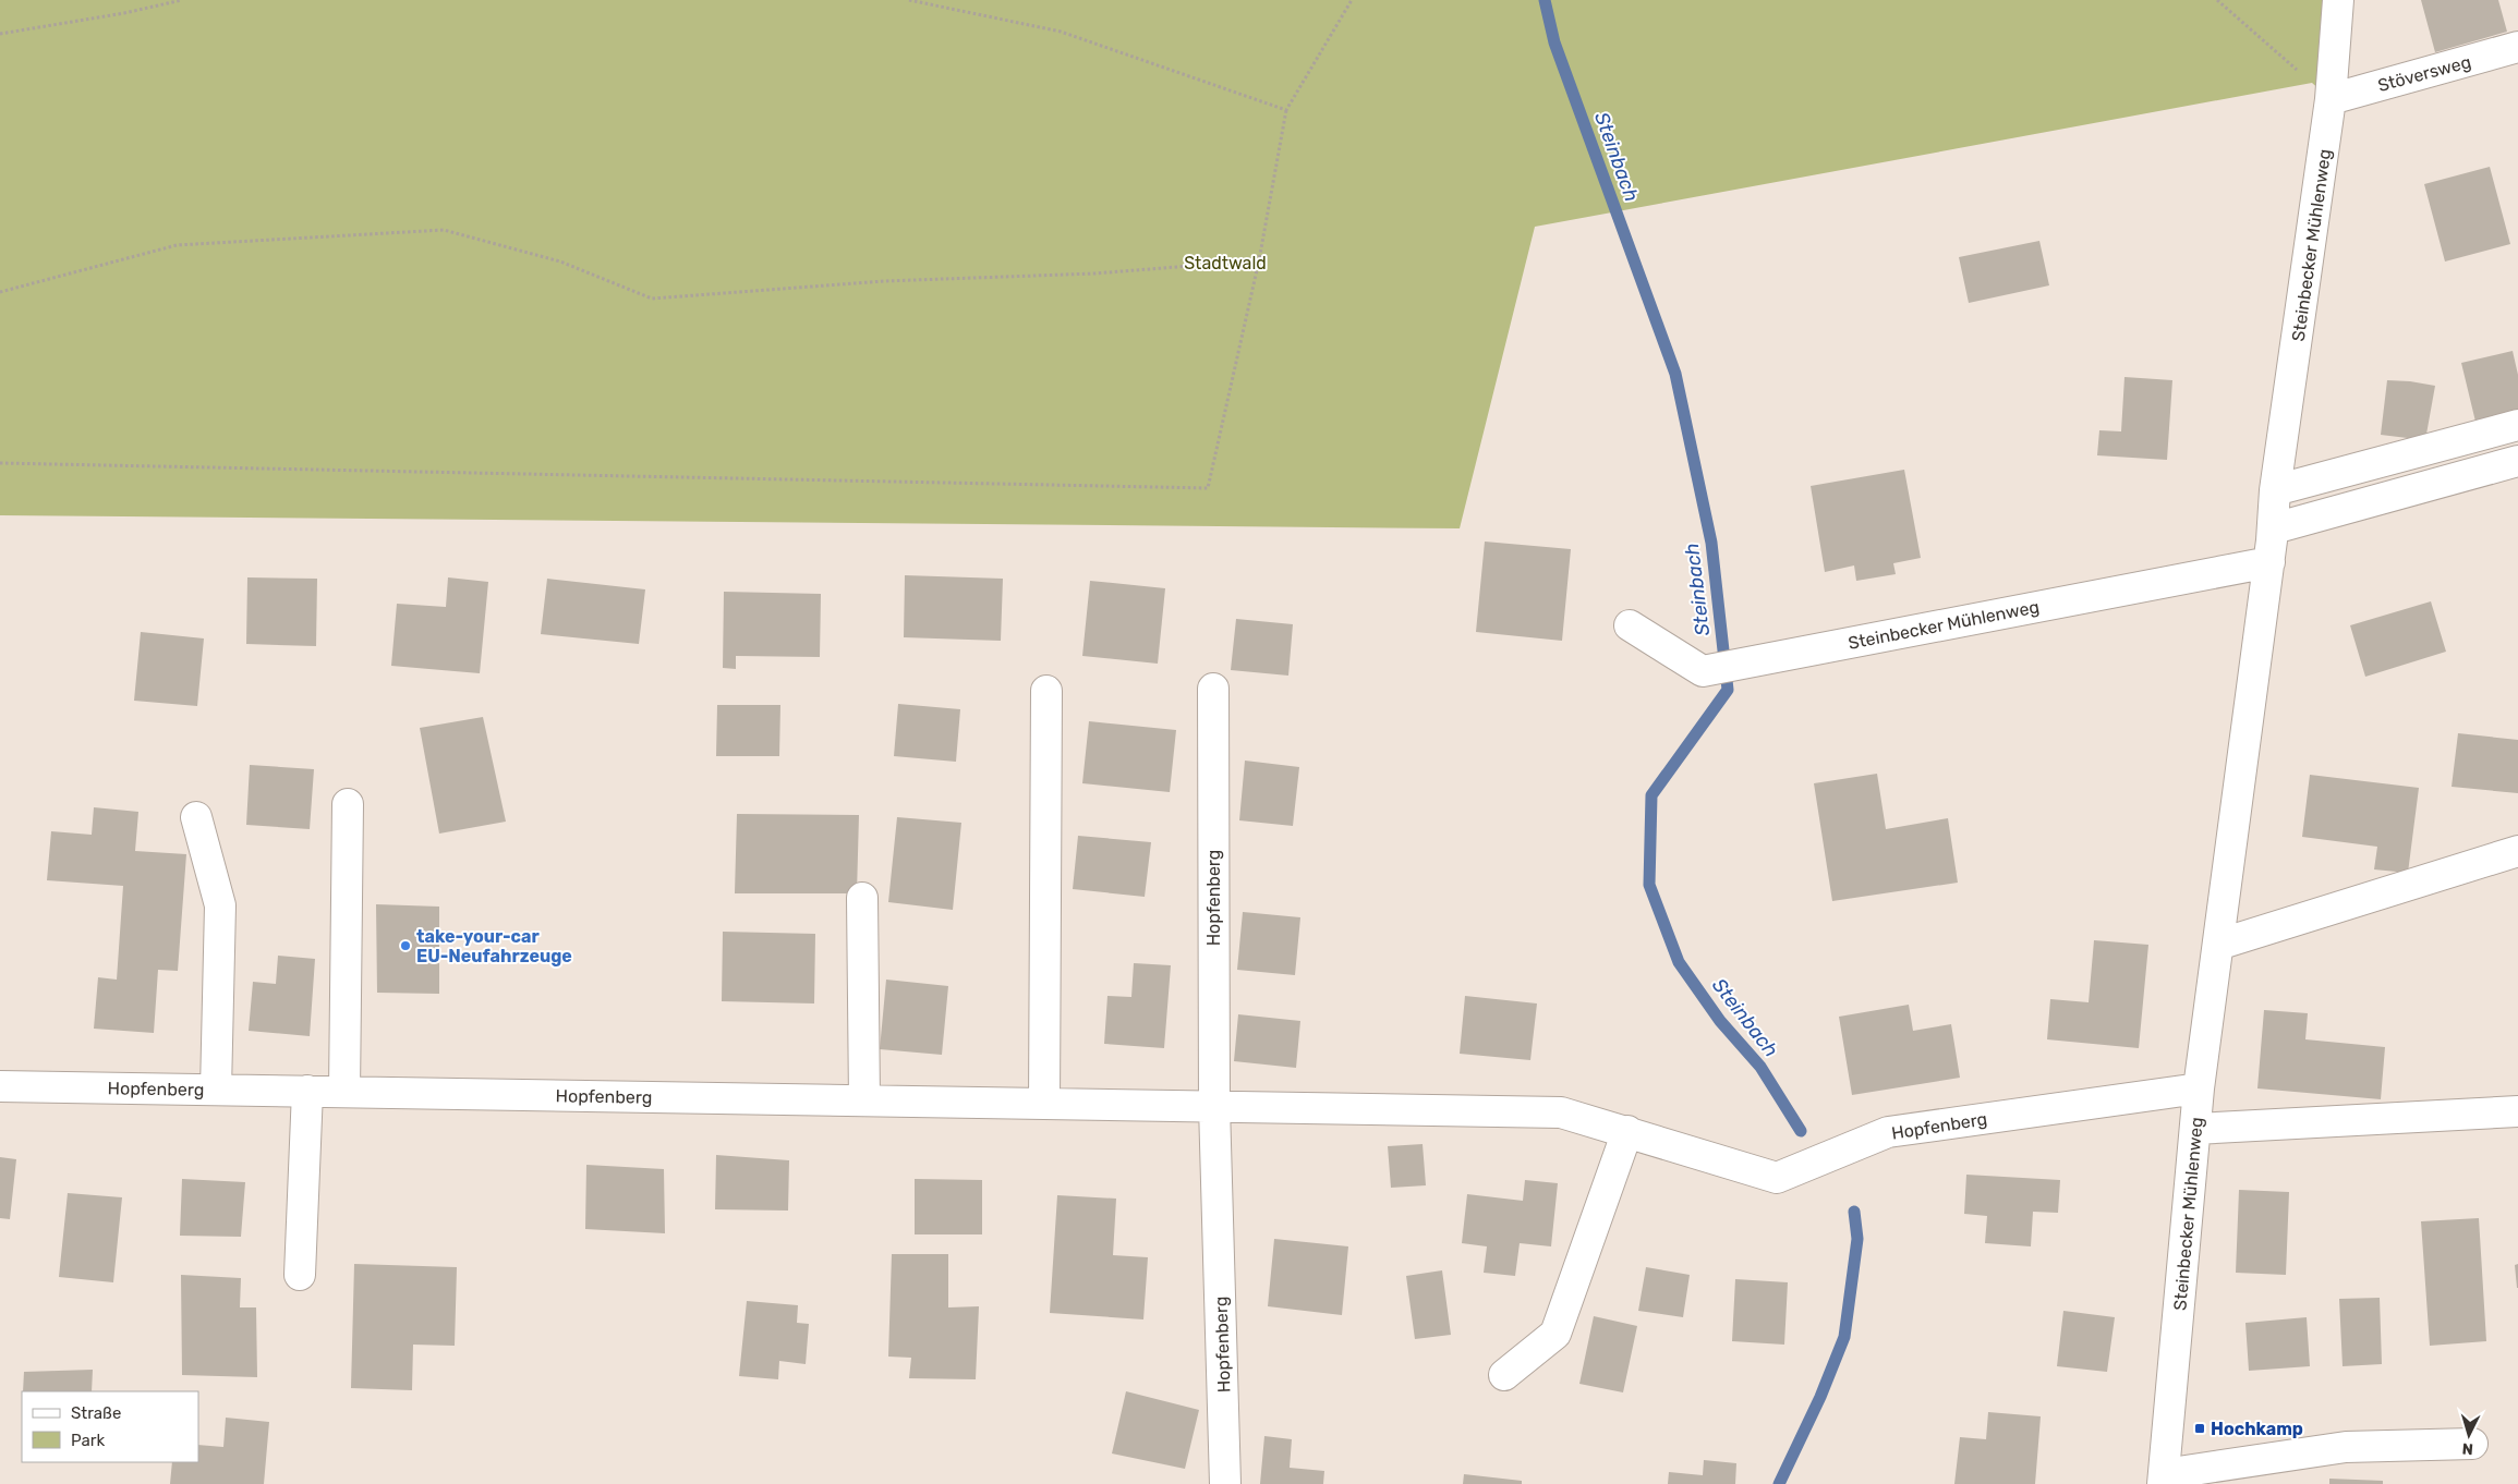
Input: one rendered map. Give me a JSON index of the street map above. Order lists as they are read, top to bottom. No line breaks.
{"streets":{"street":["Stöversweg","Steinbecker Mühlenweg","Hopfenberg"]},"crossings":[["Stöversweg","Steinbecker Mühlenweg"],["Steinbecker Mühlenweg","Hopfenberg"]],"water":["Steinbach"],"parks":["Stadtwald"],"places":{"other":["take-your-car EU-Neufahrzeuge"],"transit":["Hochkamp"]},"legend":["Straße","Park"],"north":"bottom"}
